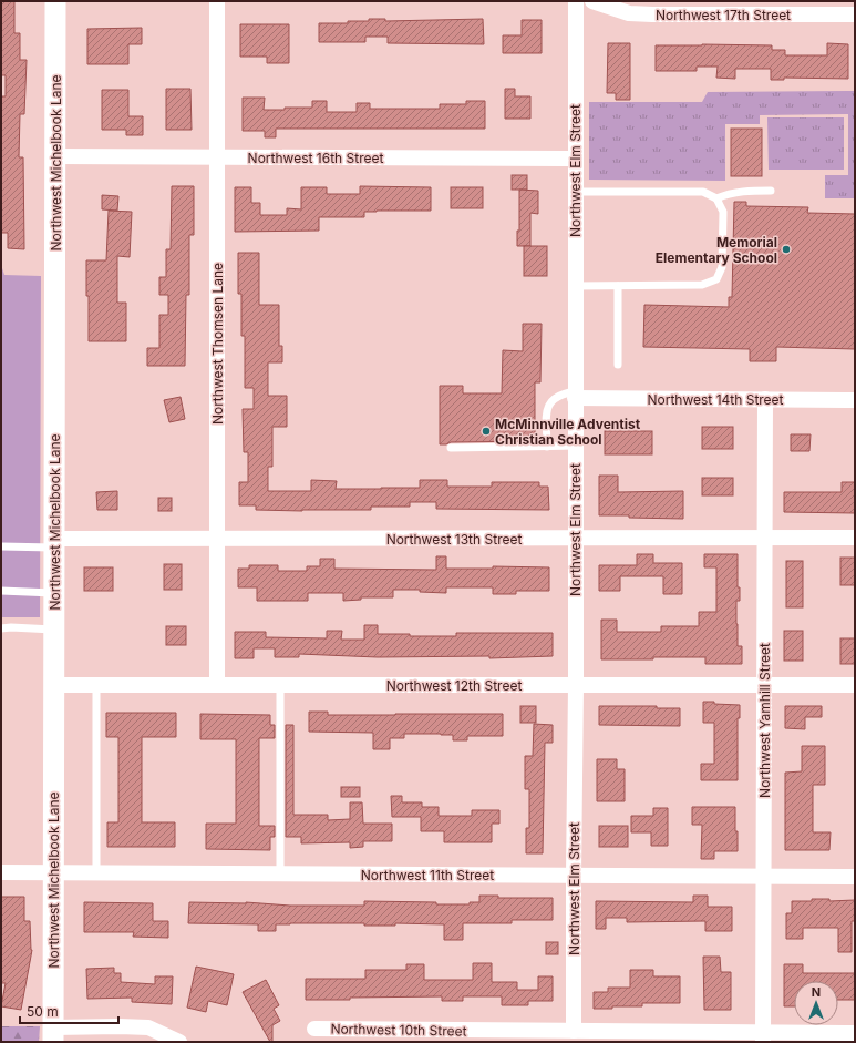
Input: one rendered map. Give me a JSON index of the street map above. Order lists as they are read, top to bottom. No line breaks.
{"streets":{"street":["Northwest 17th Street","Northwest 16th Street","Northwest Michelbook Lane","Northwest Elm Street","Northwest Thomsen Lane","Northwest 14th Street","Northwest 13th Street","Northwest 12th Street","Northwest Yamhill Street","Northwest 11th Street","Northwest 10th Street"]},"crossings":[["Northwest 16th Street","Northwest Michelbook Lane"],["Northwest 16th Street","Northwest Elm Street"],["Northwest 16th Street","Northwest Thomsen Lane"],["Northwest Michelbook Lane","Northwest 13th Street"],["Northwest Michelbook Lane","Northwest 12th Street"],["Northwest Michelbook Lane","Northwest 11th Street"],["Northwest Elm Street","Northwest 14th Street"],["Northwest Elm Street","Northwest 13th Street"],["Northwest Elm Street","Northwest 12th Street"],["Northwest Elm Street","Northwest 11th Street"],["Northwest Elm Street","Northwest 10th Street"],["Northwest Thomsen Lane","Northwest 13th Street"],["Northwest Thomsen Lane","Northwest 12th Street"],["Northwest 14th Street","Northwest Yamhill Street"],["Northwest 13th Street","Northwest Yamhill Street"],["Northwest 12th Street","Northwest Yamhill Street"],["Northwest Yamhill Street","Northwest 11th Street"],["Northwest Yamhill Street","Northwest 10th Street"]],"places":["Memorial Elementary School","McMinnville Adventist Christian School"],"scale_bar":"50 m","north":"top"}
